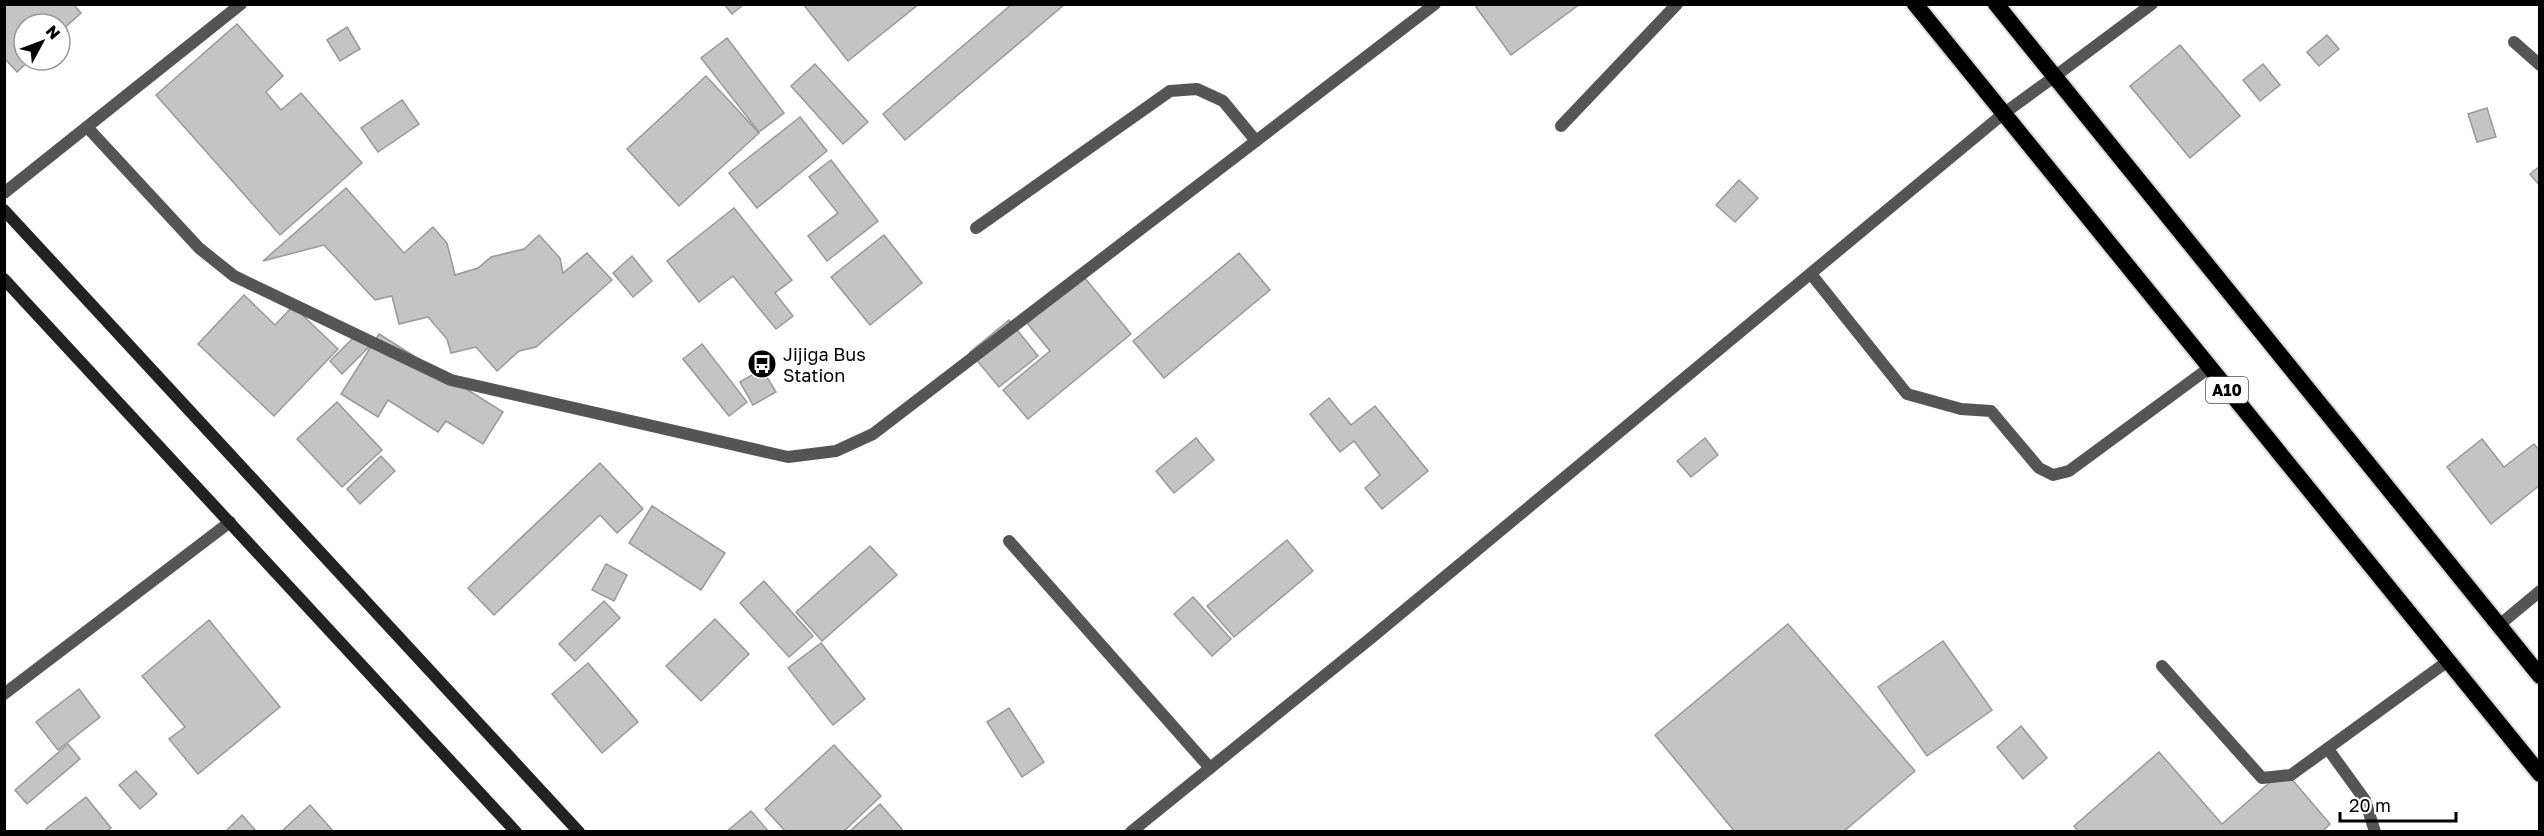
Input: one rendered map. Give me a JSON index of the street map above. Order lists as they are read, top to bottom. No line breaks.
{"streets":{"highway":["A10"]},"places":{"bus stop":["Jijiga Bus Station"]},"scale_bar":"20 m","north":"top right"}
